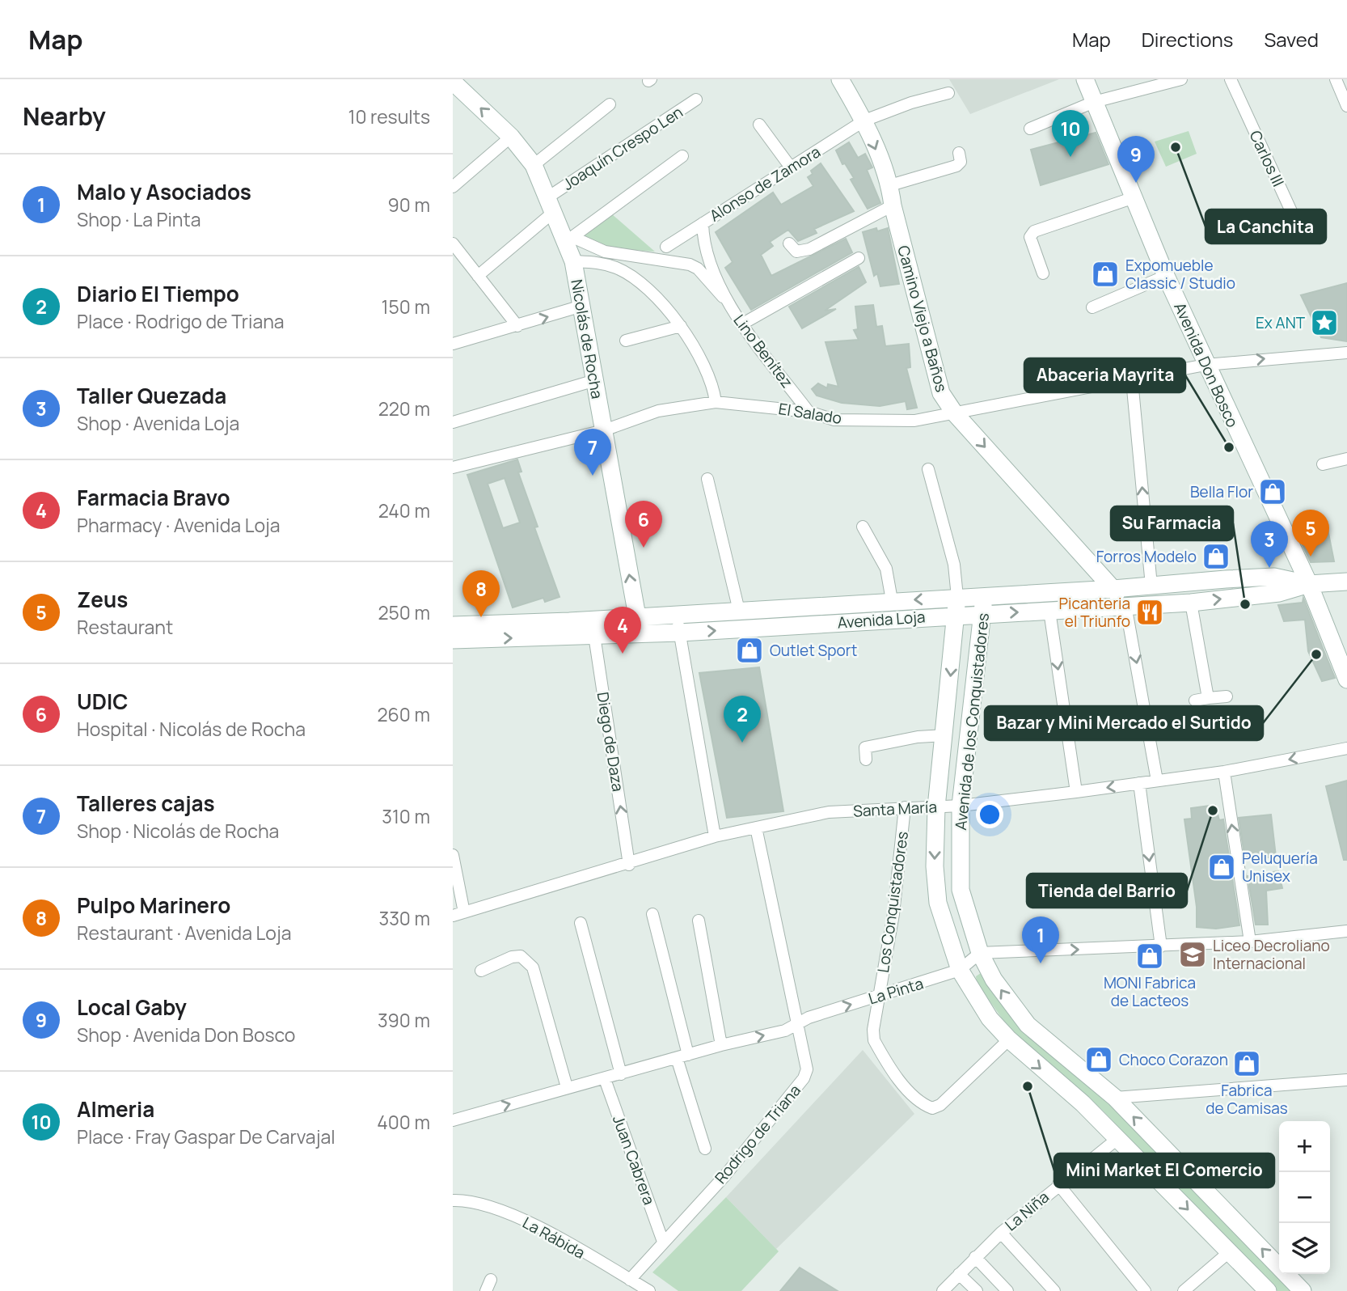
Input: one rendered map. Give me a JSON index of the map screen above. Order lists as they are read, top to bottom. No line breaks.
{"streets":{"main road":["Camino Viejo a Baños","Nicolás de Rocha","Avenida Don Bosco","Avenida Loja","Avenida de los Conquistadores"],"street":["Joaquín Crespo Len","Carlos III","Alonso de Zamora","Lino Benítez","El Salado","Diego de Daza","Santa María","Los Conquistadores","La Pinta","Rodrigo de Triana","Juan Cabrera","La Niña","La Rábida"]},"crossings":[["Joaquín Crespo Len","Nicolás de Rocha"],["Alonso de Zamora","Camino Viejo a Baños"],["Alonso de Zamora","Lino Benítez"],["Camino Viejo a Baños","El Salado"],["Camino Viejo a Baños","Avenida Loja"],["Nicolás de Rocha","El Salado"],["Nicolás de Rocha","Avenida Loja"],["Lino Benítez","El Salado"],["Avenida Don Bosco","El Salado"],["Avenida Don Bosco","Avenida Loja"],["Avenida Loja","Avenida de los Conquistadores"],["Avenida Loja","Diego de Daza"],["Avenida de los Conquistadores","Santa María"],["Avenida de los Conquistadores","Los Conquistadores"],["Avenida de los Conquistadores","La Pinta"],["Avenida de los Conquistadores","La Niña"],["Diego de Daza","Santa María"],["Santa María","Los Conquistadores"],["Santa María","Rodrigo de Triana"],["Los Conquistadores","La Pinta"],["La Pinta","Rodrigo de Triana"],["La Pinta","Juan Cabrera"],["Rodrigo de Triana","Juan Cabrera"],["Rodrigo de Triana","La Rábida"]],"one_way":["Camino Viejo a Baños","Nicolás de Rocha","La Pinta"],"places":{"other":["La Canchita","Abaceria Mayrita","Su Farmacia","Bazar y Mini Mercado el Surtido","Tienda del Barrio","Mini Market El Comercio"],"shop":["Expomueble Classic / Studio","Bella Flor","Forros Modelo","Outlet Sport","Peluquería Unisex","MONI Fabrica de Lacteos","Choco Corazon","Fabrica de Camisas"],"place":["Ex ANT"],"restaurant":["Picanteria el Triunfo"],"school or university":["Liceo Decroliano Internacional"]},"page":{"header":"Map","nav":["Map","Directions","Saved"],"heading":["Nearby","10 results"],"pins":["10","9","7","6","5","3","8","4","2","1"],"list":[{"mark":"1","name":"Malo y Asociados","note":"Shop · La Pinta","value":"90 m"},{"mark":"2","name":"Diario El Tiempo","note":"Place · Rodrigo de Triana","value":"150 m"},{"mark":"3","name":"Taller Quezada","note":"Shop · Avenida Loja","value":"220 m"},{"mark":"4","name":"Farmacia Bravo","note":"Pharmacy · Avenida Loja","value":"240 m"},{"mark":"5","name":"Zeus","note":"Restaurant","value":"250 m"},{"mark":"6","name":"UDIC","note":"Hospital · Nicolás de Rocha","value":"260 m"},{"mark":"7","name":"Talleres cajas","note":"Shop · Nicolás de Rocha","value":"310 m"},{"mark":"8","name":"Pulpo Marinero","note":"Restaurant · Avenida Loja","value":"330 m"},{"mark":"9","name":"Local Gaby","note":"Shop · Avenida Don Bosco","value":"390 m"},{"mark":"10","name":"Almeria","note":"Place · Fray Gaspar De Carvajal","value":"400 m"}],"map_buttons":["+","−"]}}
